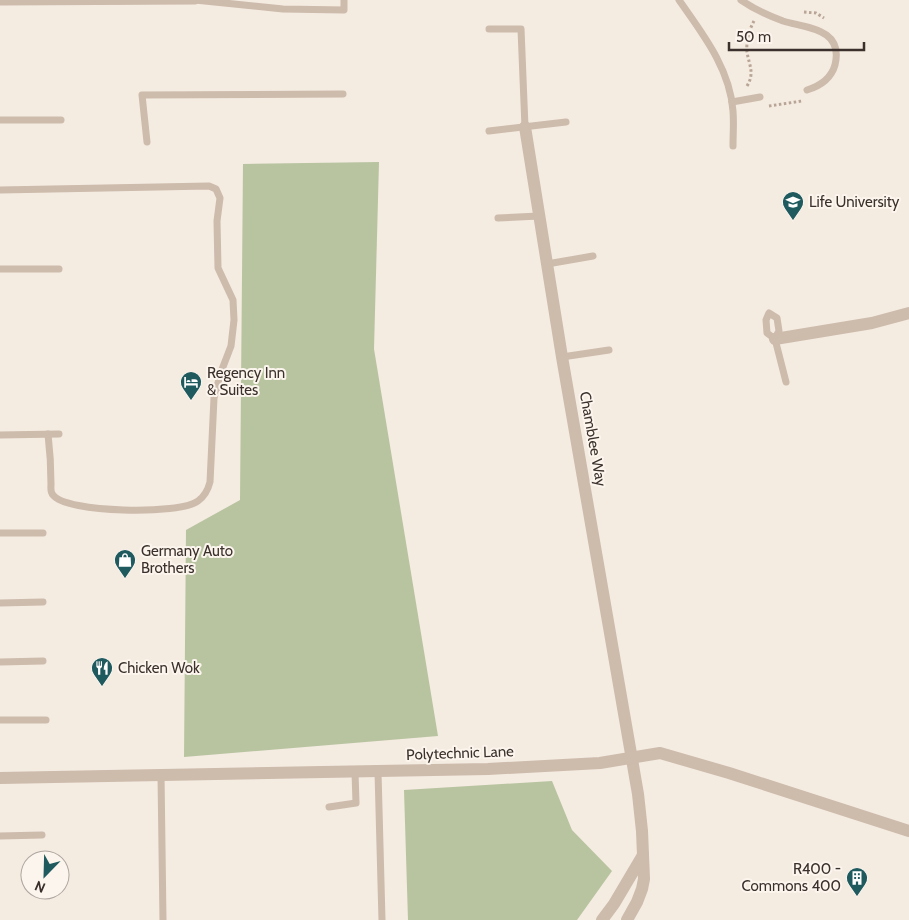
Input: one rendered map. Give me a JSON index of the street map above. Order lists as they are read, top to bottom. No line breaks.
{"streets":{"street":["Chamblee Way","Polytechnic Lane"]},"crossings":[["Chamblee Way","Polytechnic Lane"]],"places":{"school or university":["Life University"],"hotel":["Regency Inn & Suites"],"shop":["Germany Auto Brothers"],"restaurant":["Chicken Wok"],"building":["R400 - Commons 400"]},"scale_bar":"50 m","north":"bottom left"}
